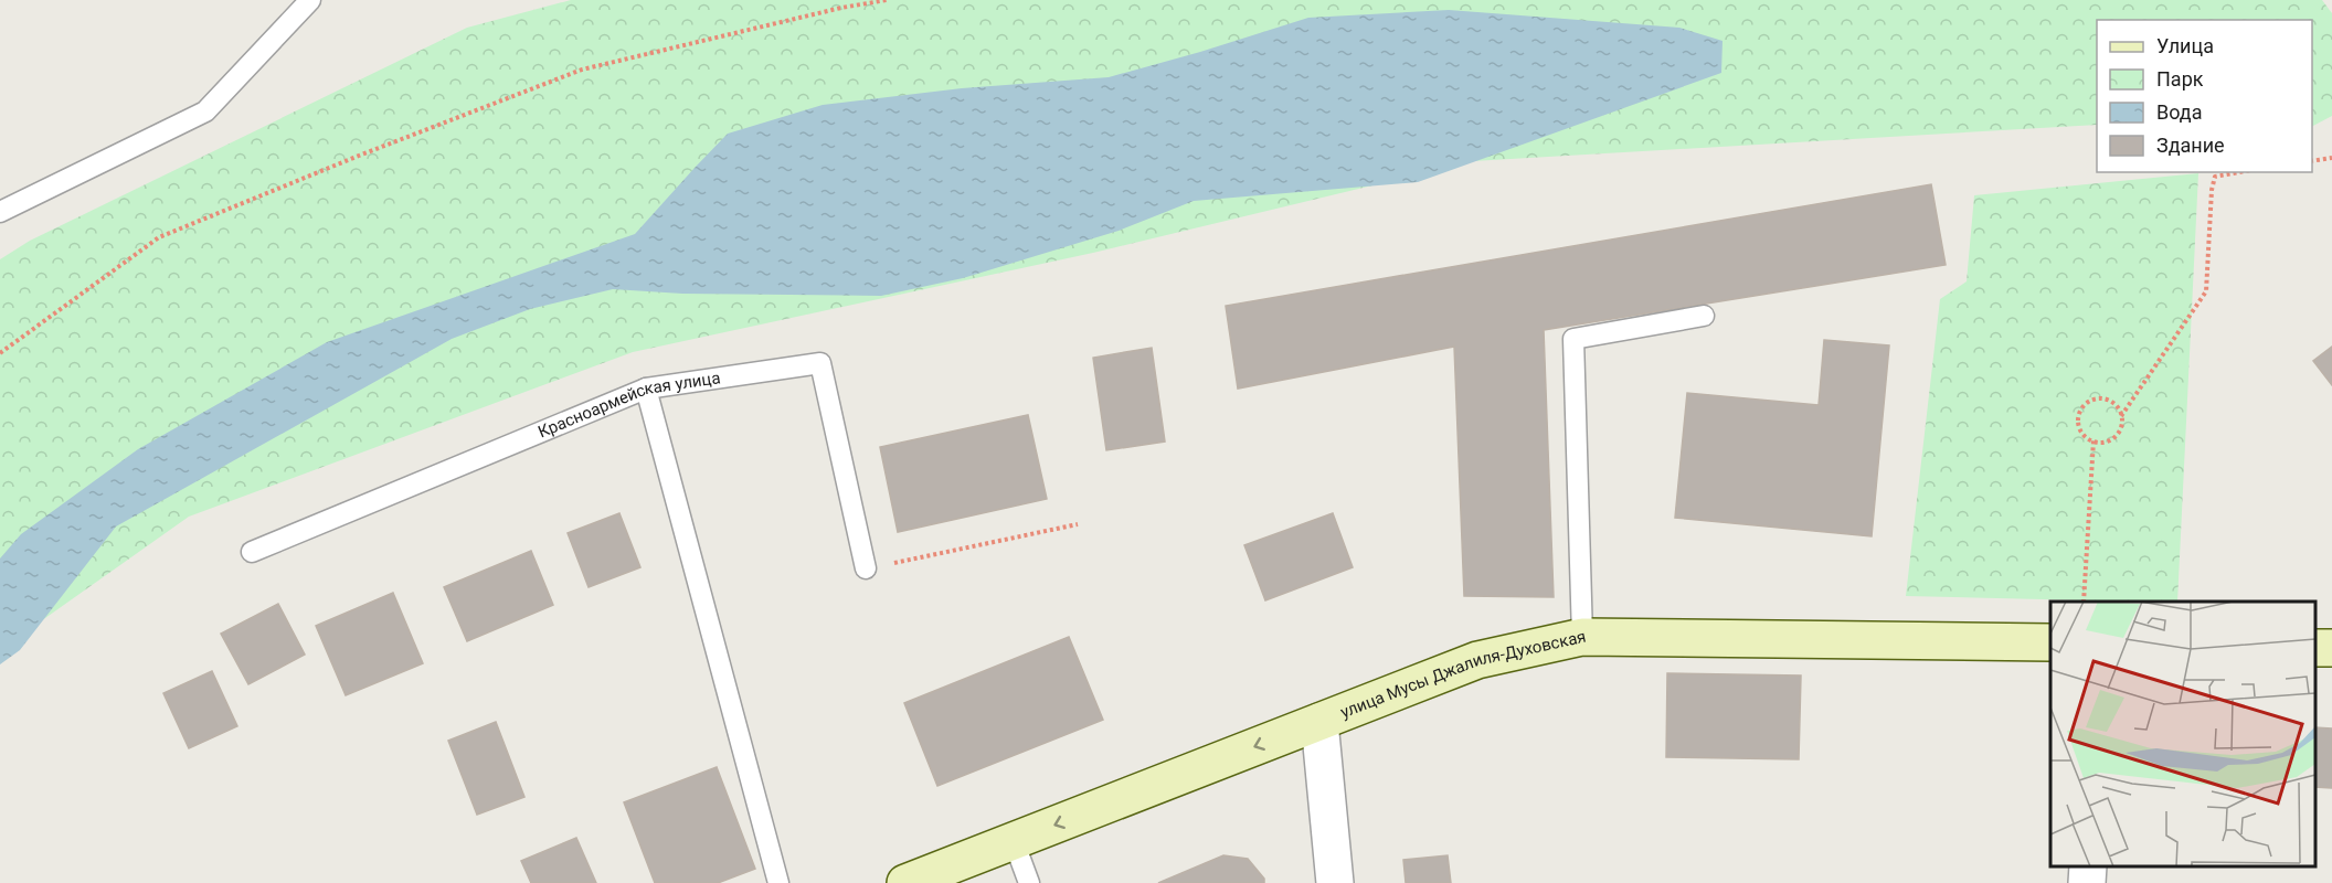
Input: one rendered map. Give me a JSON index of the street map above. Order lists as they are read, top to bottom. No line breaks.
{"streets":{"street":["улица Мусы Джалиля-Духовская"],"lane":["Красноармейская улица"]},"legend":["Улица","Парк","Вода","Здание"]}
